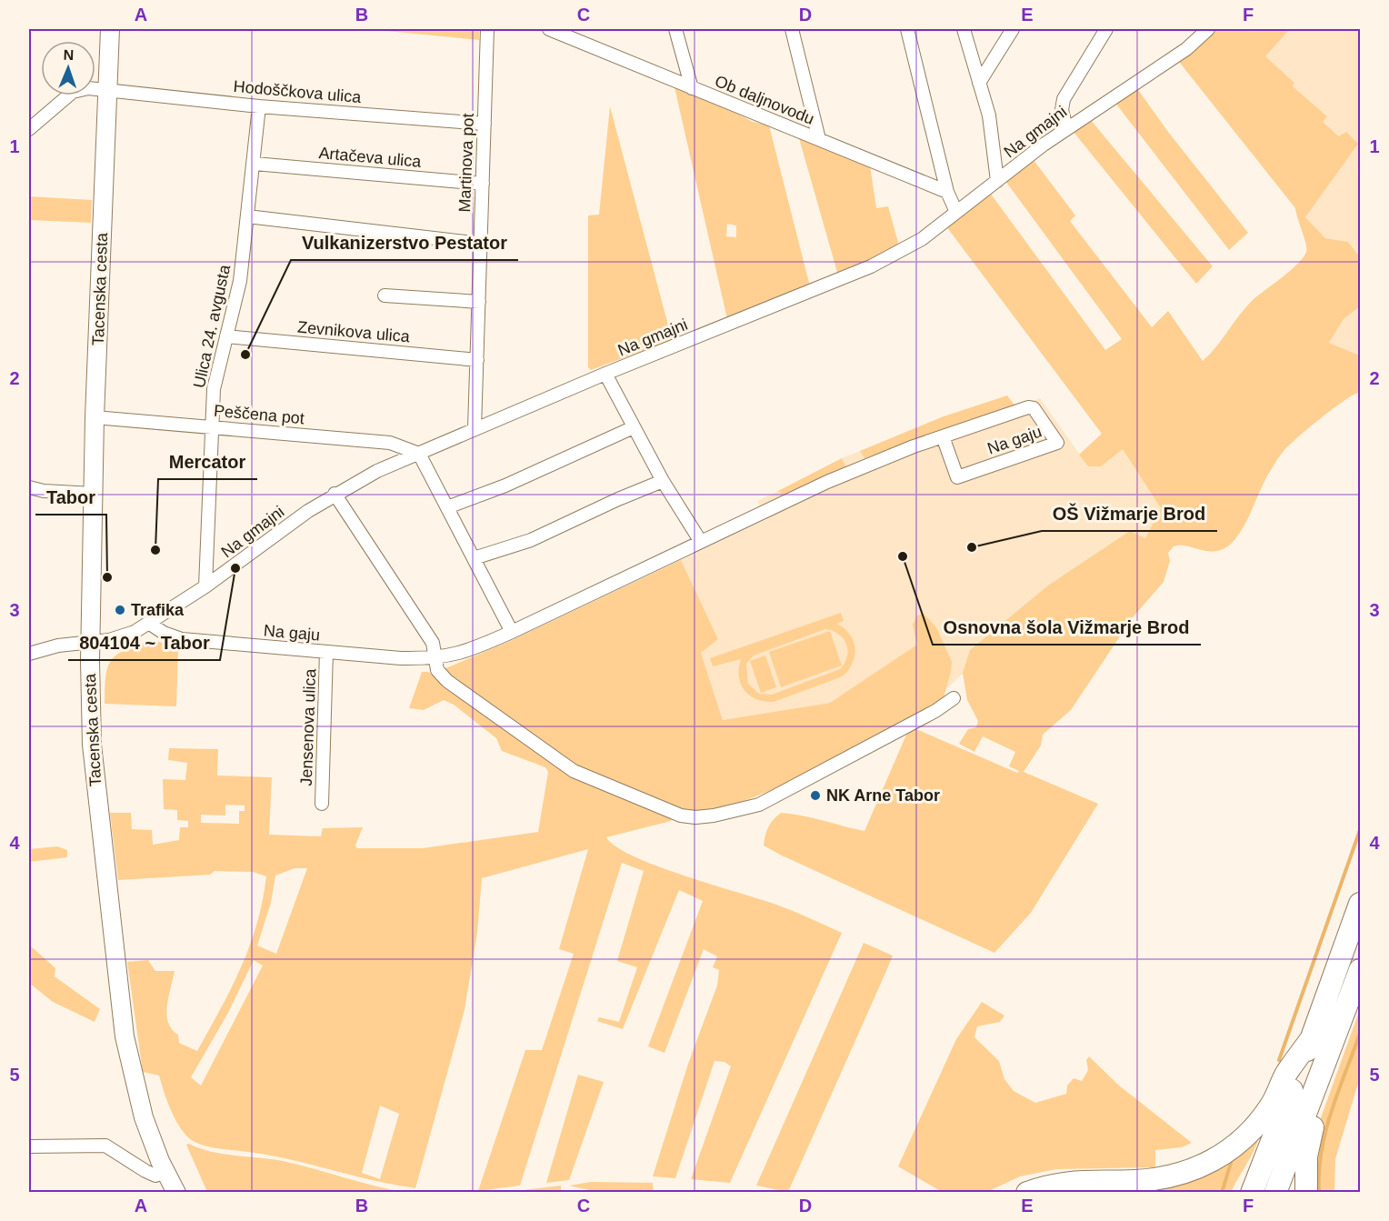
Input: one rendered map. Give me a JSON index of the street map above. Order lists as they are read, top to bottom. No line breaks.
{"streets":{"main road":["Tacenska cesta"],"street":["Hodoščkova ulica","Ob daljnovodu","Na gmajni","Artačeva ulica","Martinova pot","Ulica 24. avgusta","Zevnikova ulica","Peščena pot","Na gaju","Jensenova ulica"]},"crossings":[["Hodoščkova ulica","Martinova pot"],["Hodoščkova ulica","Tacenska cesta"],["Hodoščkova ulica","Ulica 24. avgusta"],["Na gmajni","Martinova pot"],["Na gmajni","Tacenska cesta"],["Na gmajni","Ulica 24. avgusta"],["Na gmajni","Peščena pot"],["Na gmajni","Na gaju"],["Artačeva ulica","Martinova pot"],["Artačeva ulica","Ulica 24. avgusta"],["Martinova pot","Zevnikova ulica"],["Tacenska cesta","Peščena pot"],["Ulica 24. avgusta","Zevnikova ulica"],["Ulica 24. avgusta","Peščena pot"],["Na gaju","Jensenova ulica"]],"places":["Vulkanizerstvo Pestator","OŠ Vižmarje Brod","Mercator","Osnovna šola Vižmarje Brod","804104 ~ Tabor","Tabor","Trafika","NK Arne Tabor"],"north":"top","grid":{"columns":["A","B","C","D","E","F"],"rows":["1","2","3","4","5"]}}
